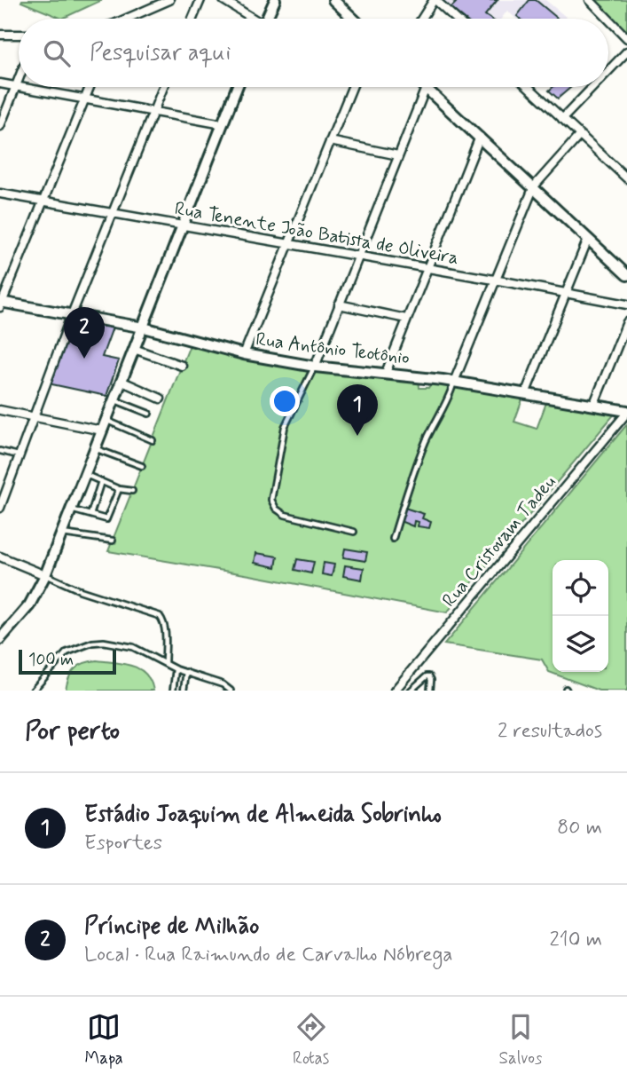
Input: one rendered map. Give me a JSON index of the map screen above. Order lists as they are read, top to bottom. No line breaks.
{"streets":{"street":["Rua Tenente João Batista de Oliveira","Rua Antônio Teotônio","Rua Cristovam Tadeu"]},"crossings":[["Rua Antônio Teotônio","Rua Cristovam Tadeu"]],"scale_bar":"100 m","page":{"search":"Pesquisar aqui","pins":["2","1"],"scale":"100 m","heading":["Por perto","2 resultados"],"list":[{"mark":"1","name":"Estádio Joaquim de Almeida Sobrinho","note":"Esportes","value":"80 m"},{"mark":"2","name":"Príncipe de Milhão","note":"Local · Rua Raimundo de Carvalho Nóbrega","value":"210 m"}],"nav":["Mapa","Rotas","Salvos"]}}
